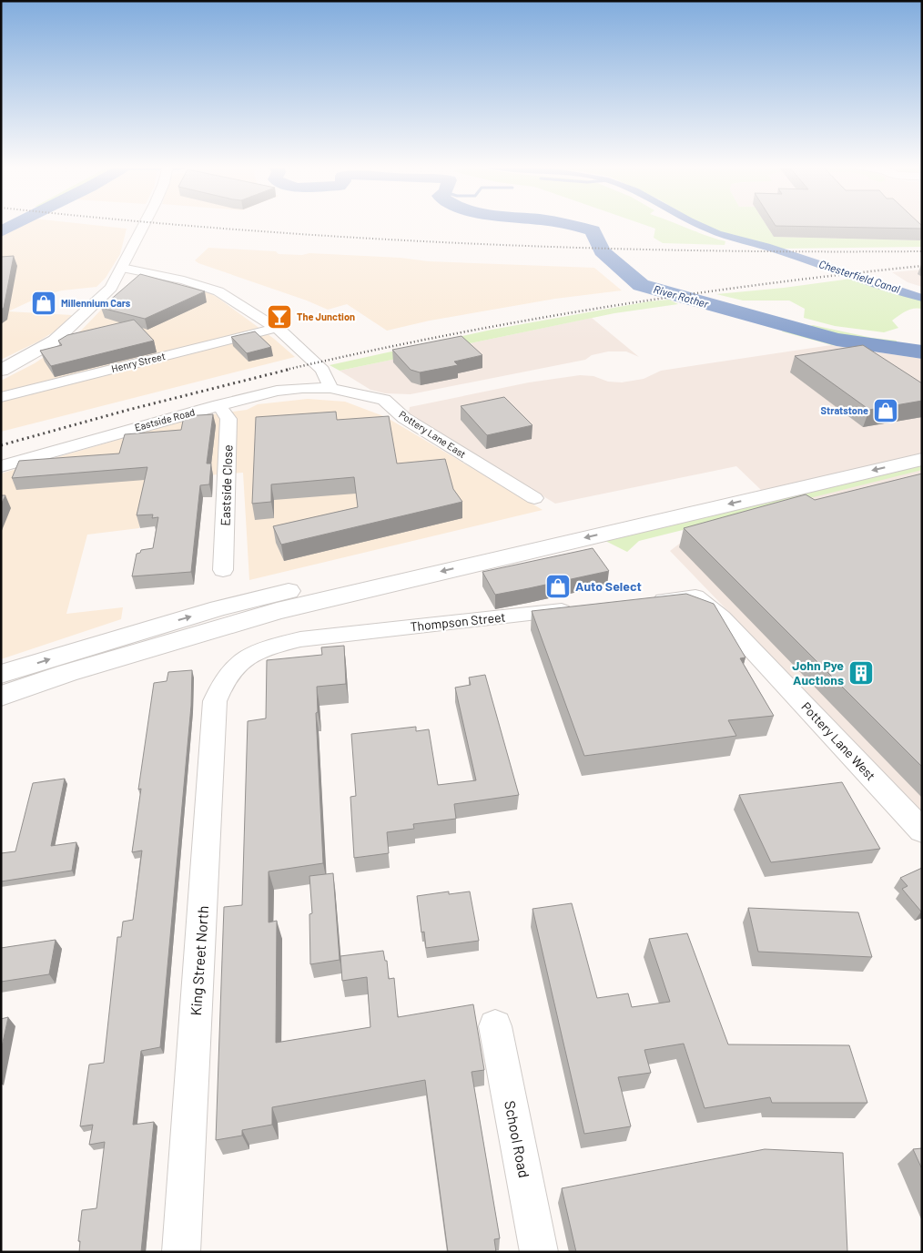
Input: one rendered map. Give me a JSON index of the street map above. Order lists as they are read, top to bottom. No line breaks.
{"streets":{"street":["Henry Street","Eastside Road","Pottery Lane East","Eastside Close","Thompson Street","Pottery Lane West","King Street North","School Road"]},"crossings":[["Eastside Road","Pottery Lane East"],["Eastside Road","Eastside Close"],["Thompson Street","King Street North"]],"water":["Chesterfield Canal","River Rother"],"places":{"shop":["Millennium Cars","Stratstone","Auto Select"],"bar":["The Junction"],"building":["John Pye Auctions"]}}
